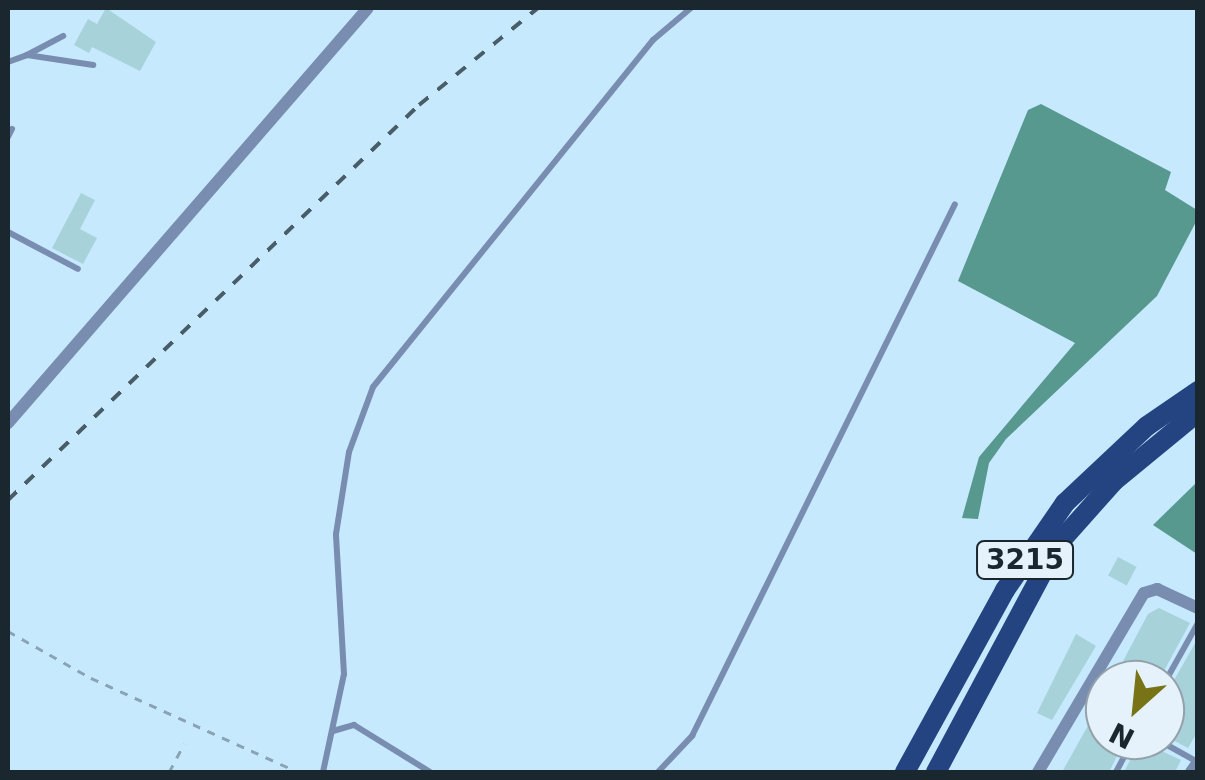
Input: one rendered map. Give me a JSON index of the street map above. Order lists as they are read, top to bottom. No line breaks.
{"streets":{"main road":["3215"]},"north":"bottom left"}
